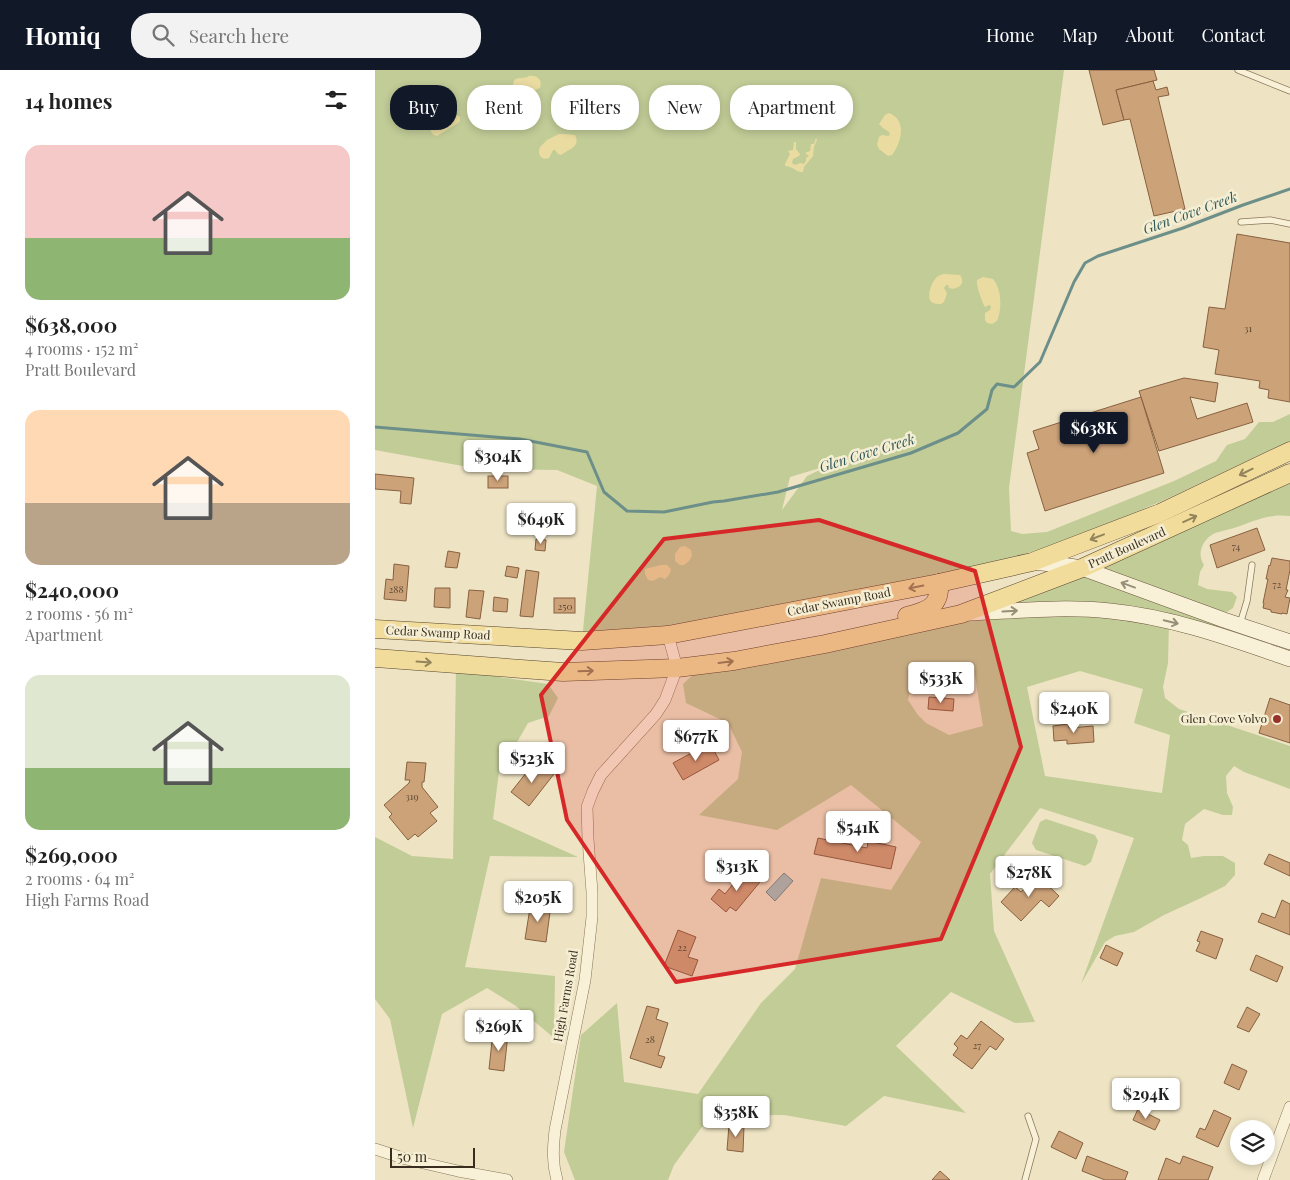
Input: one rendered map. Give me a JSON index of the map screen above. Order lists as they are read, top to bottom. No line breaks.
{"streets":{"main road":["Pratt Boulevard","Cedar Swamp Road"],"street":["High Farms Road"]},"crossings":[["Pratt Boulevard","Cedar Swamp Road"]],"water":["Glen Cove Creek"],"places":["Glen Cove Volvo"],"house_numbers":["31","74","72","288","250","319","22","28","27"],"scale_bar":"50 m","page":{"header":"Homiq","search":"Search here","nav":["Home","Map","About","Contact"],"heading":"14 homes","chip":["Buy","Rent","Filters","New","Apartment"],"list":[{"name":"$638,000","note":"4 rooms · 152 m² · Pratt Boulevard"},{"name":"$240,000","note":"2 rooms · 56 m² · Apartment"},{"name":"$269,000","note":"2 rooms · 64 m² · High Farms Road"}],"price":["$638K","$304K","$649K","$533K","$240K","$677K","$523K","$541K","$313K","$278K","$205K","$269K","$294K","$358K"],"scale":"50 m"}}
